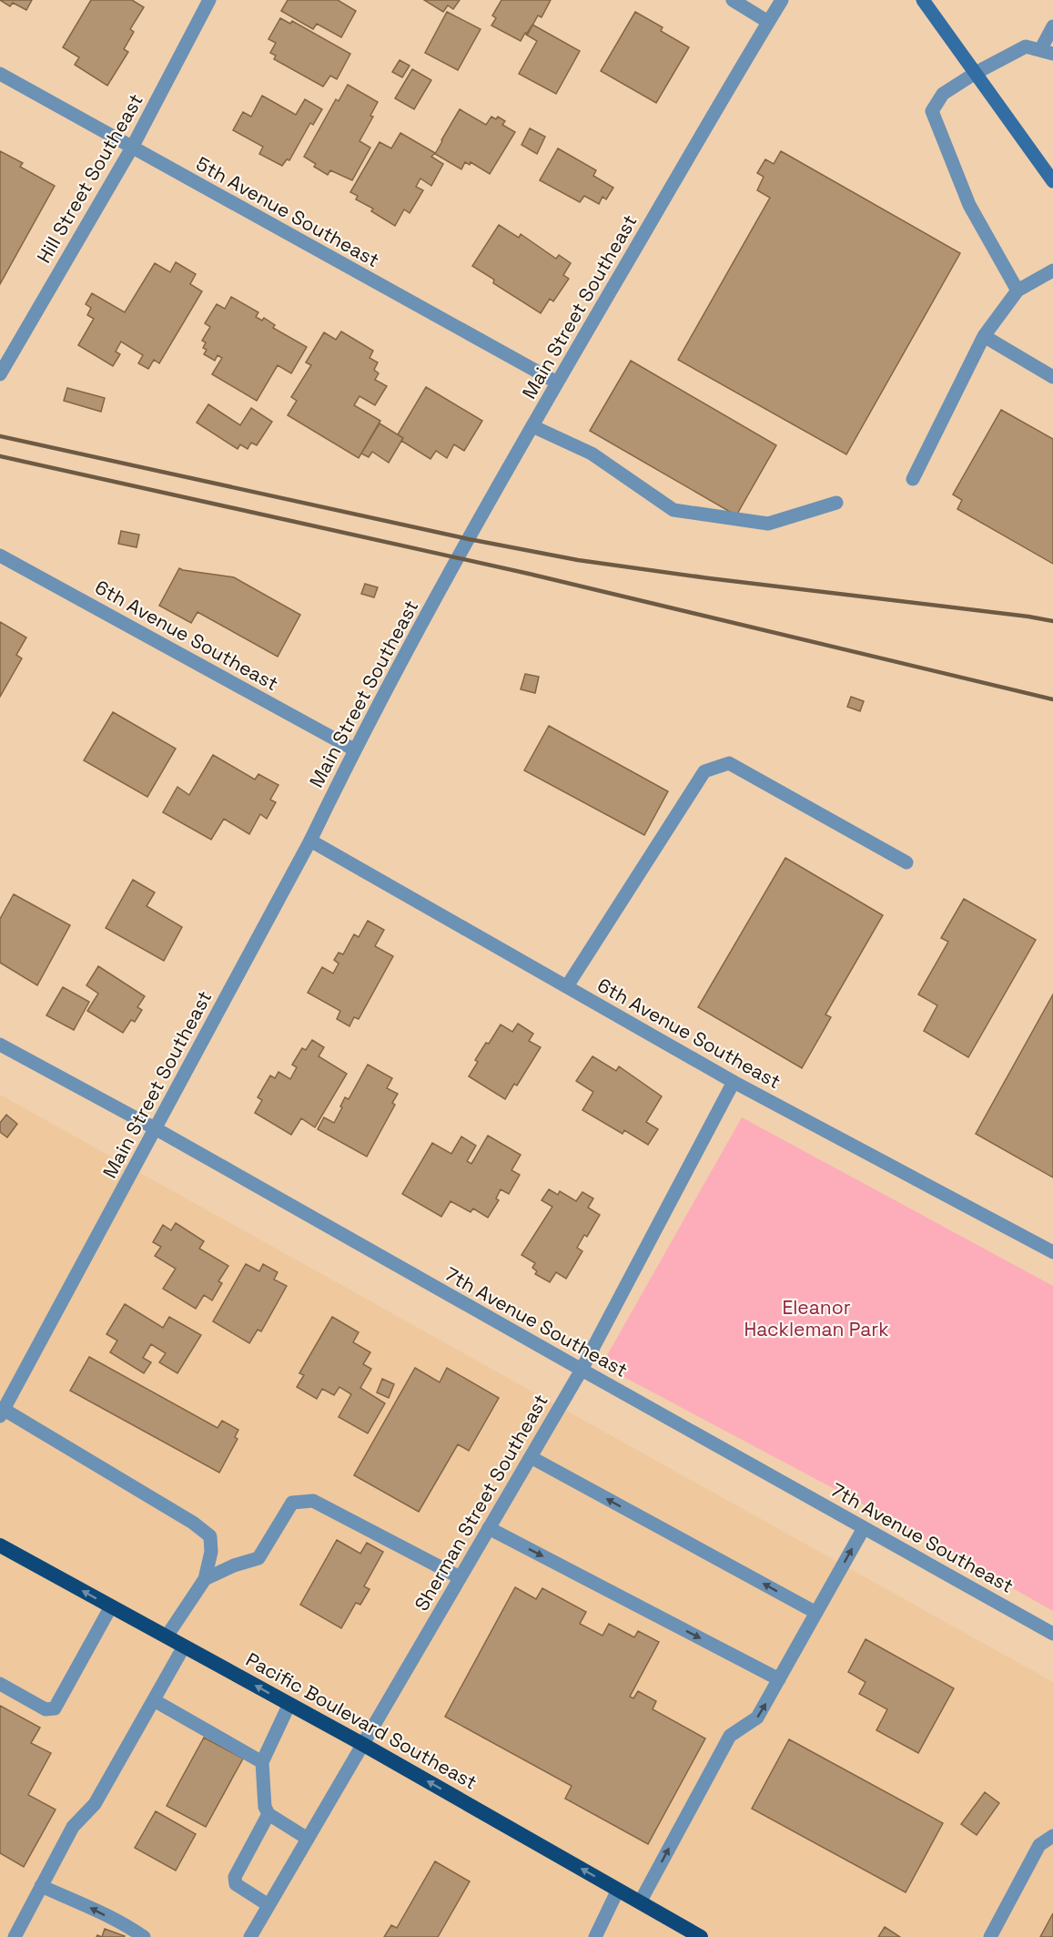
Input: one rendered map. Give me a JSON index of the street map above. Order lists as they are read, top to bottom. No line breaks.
{"streets":{"highway":["Pacific Boulevard Southeast"],"street":["Hill Street Southeast","5th Avenue Southeast","Main Street Southeast","6th Avenue Southeast","7th Avenue Southeast","Sherman Street Southeast"]},"crossings":[["Hill Street Southeast","5th Avenue Southeast"],["5th Avenue Southeast","Main Street Southeast"],["Main Street Southeast","6th Avenue Southeast"],["Main Street Southeast","7th Avenue Southeast"],["6th Avenue Southeast","Sherman Street Southeast"],["7th Avenue Southeast","Sherman Street Southeast"],["Sherman Street Southeast","Pacific Boulevard Southeast"]],"one_way":["Pacific Boulevard Southeast"],"parks":["Eleanor Hackleman Park"]}
